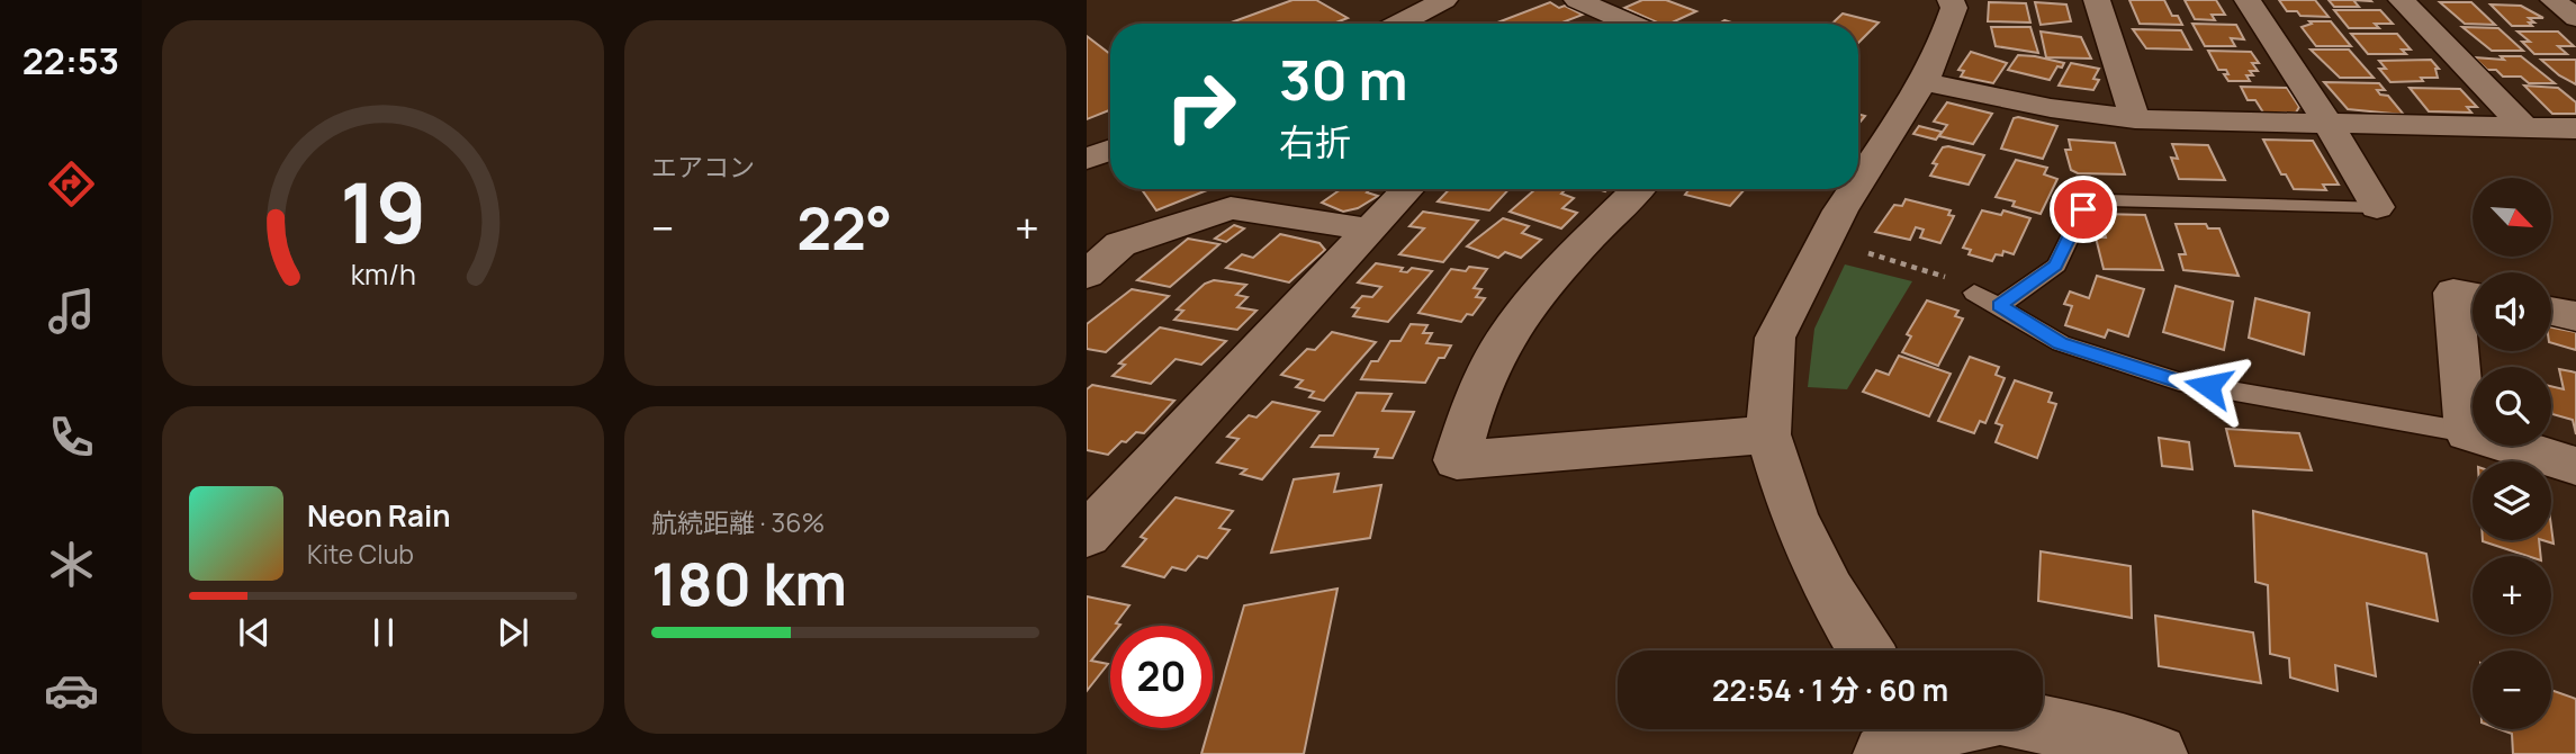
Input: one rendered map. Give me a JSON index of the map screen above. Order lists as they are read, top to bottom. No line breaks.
{"north":"bottom right","page":{"tabs":"22:53","tile":["エアコン",["航続距離 · 36%","180 km"]],"turn":["30 m","右折"],"map_buttons":["+","−"],"heat":["−","22°","+"],"song":["Neon Rain","Kite Club"],"limit":"20","trip":"22:54 · 1 分 · 60 m","gauge":["19","km/h"]}}
